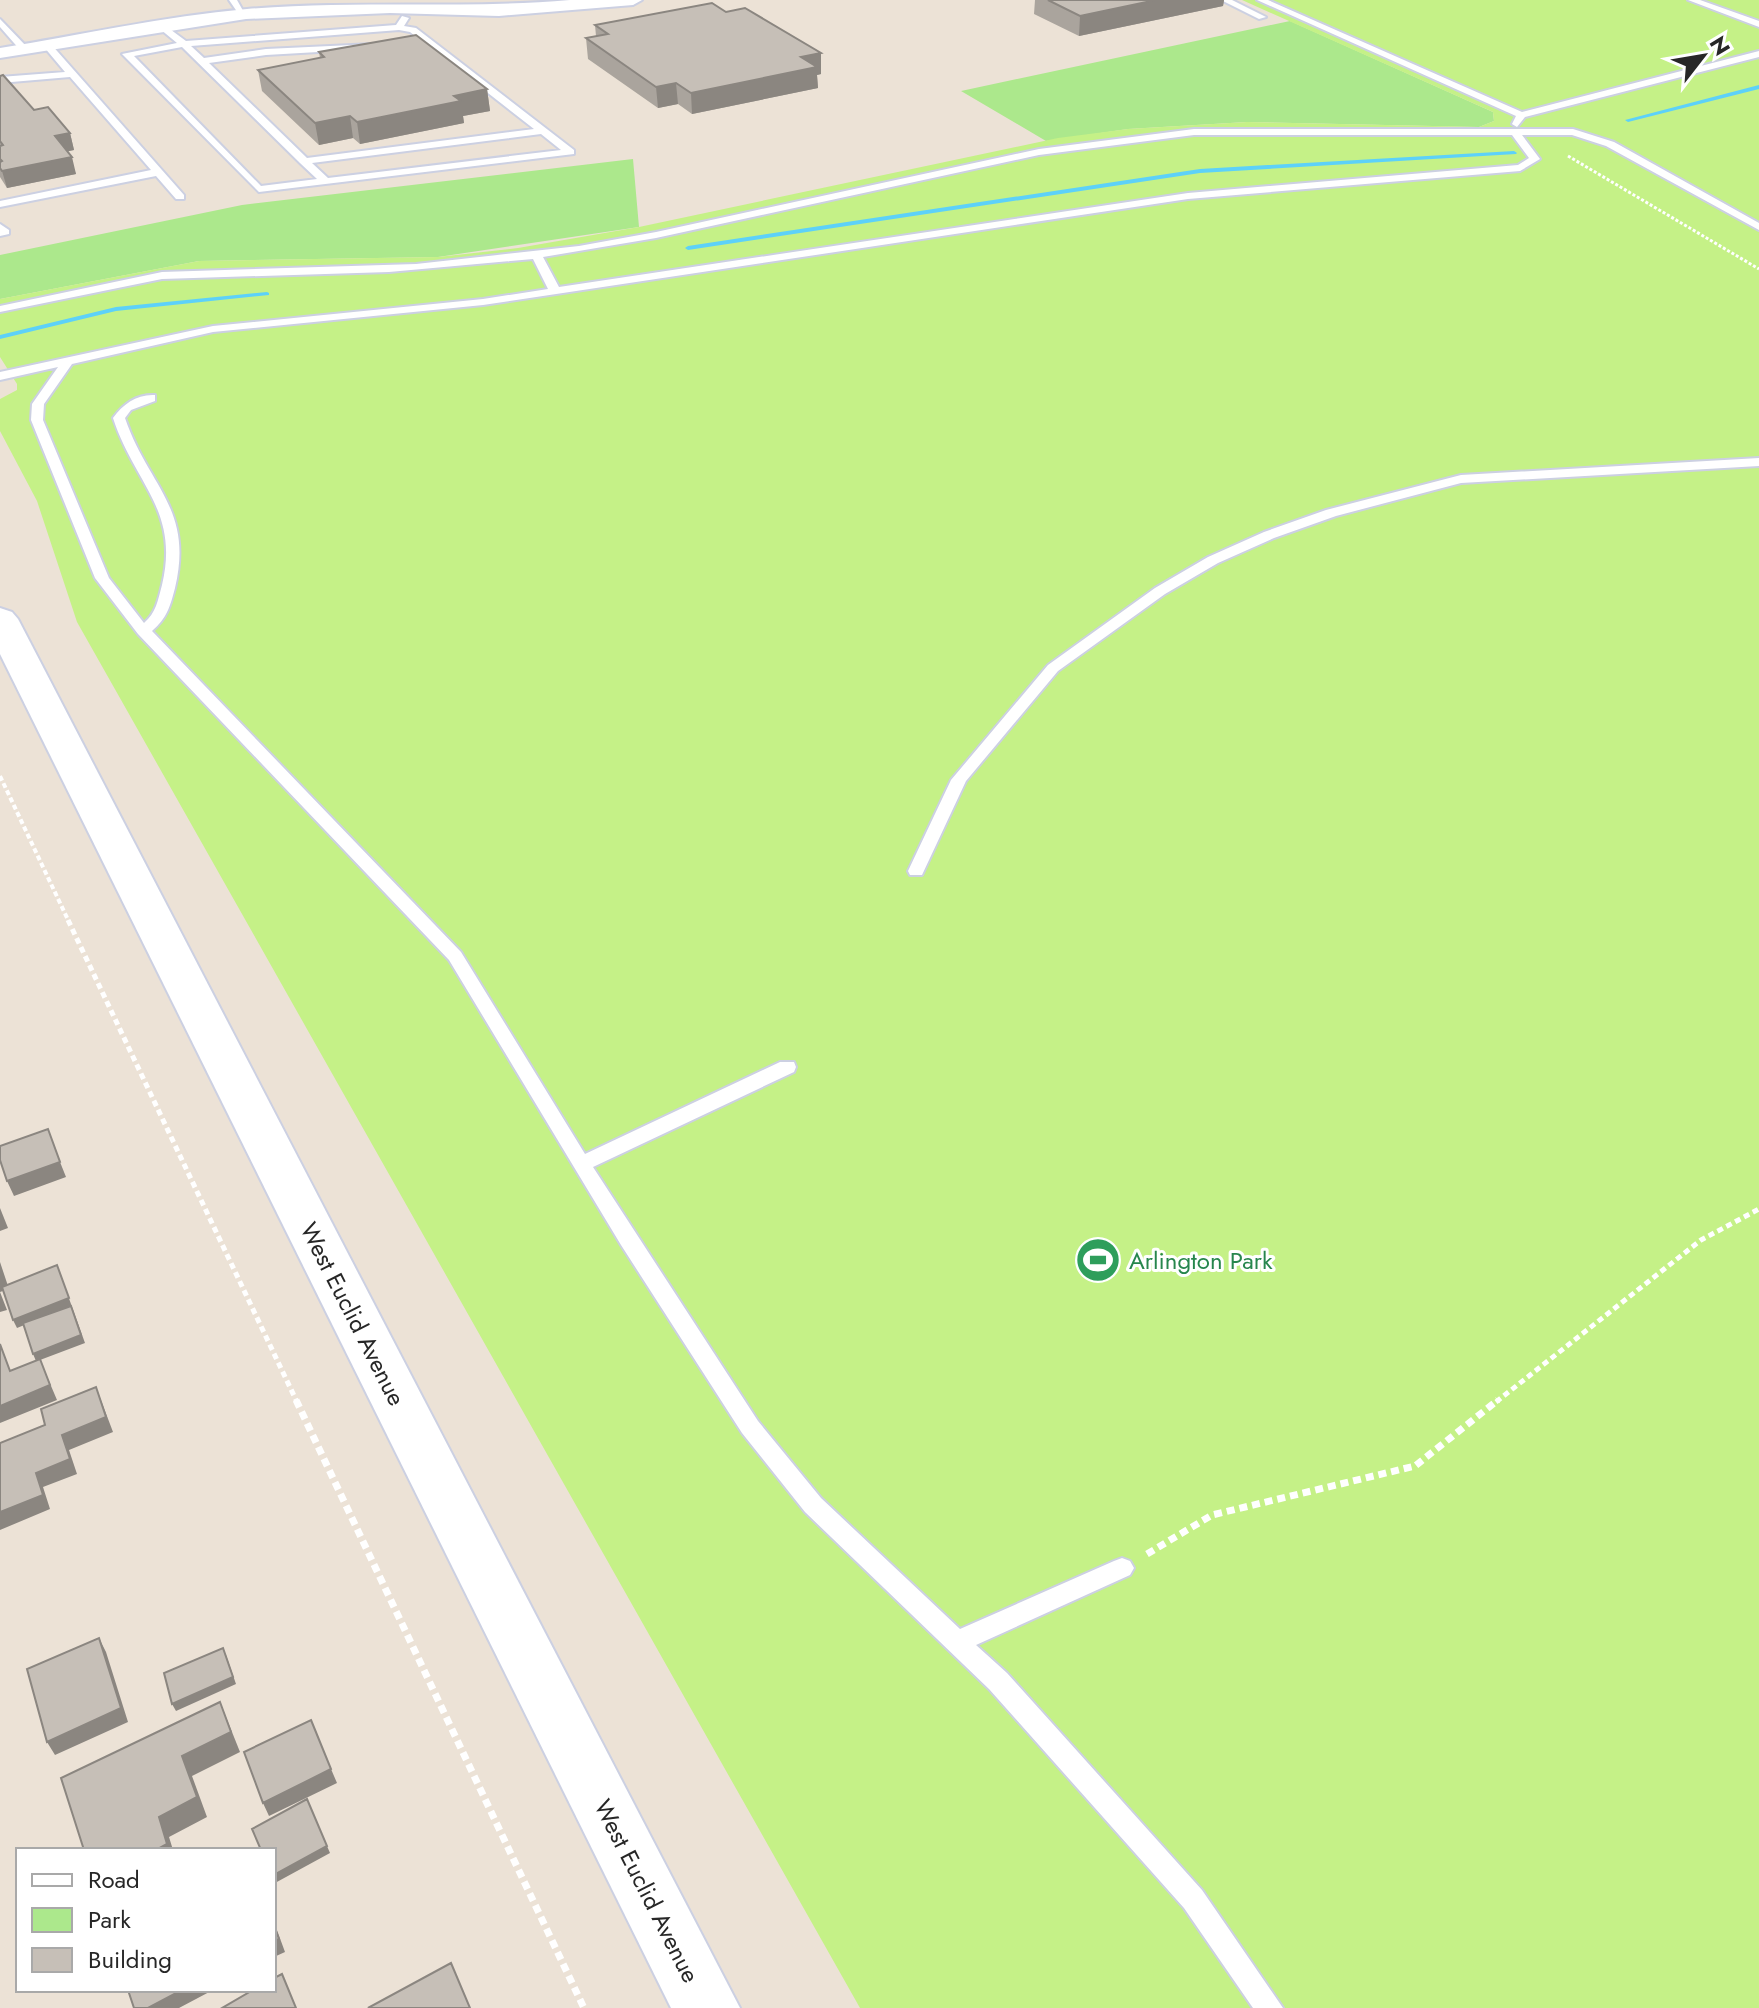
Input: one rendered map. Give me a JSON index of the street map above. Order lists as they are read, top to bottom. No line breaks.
{"streets":{"main road":["West Euclid Avenue"]},"places":{"sports":["Arlington Park"]},"legend":["Road","Park","Building"],"north":"top right"}
